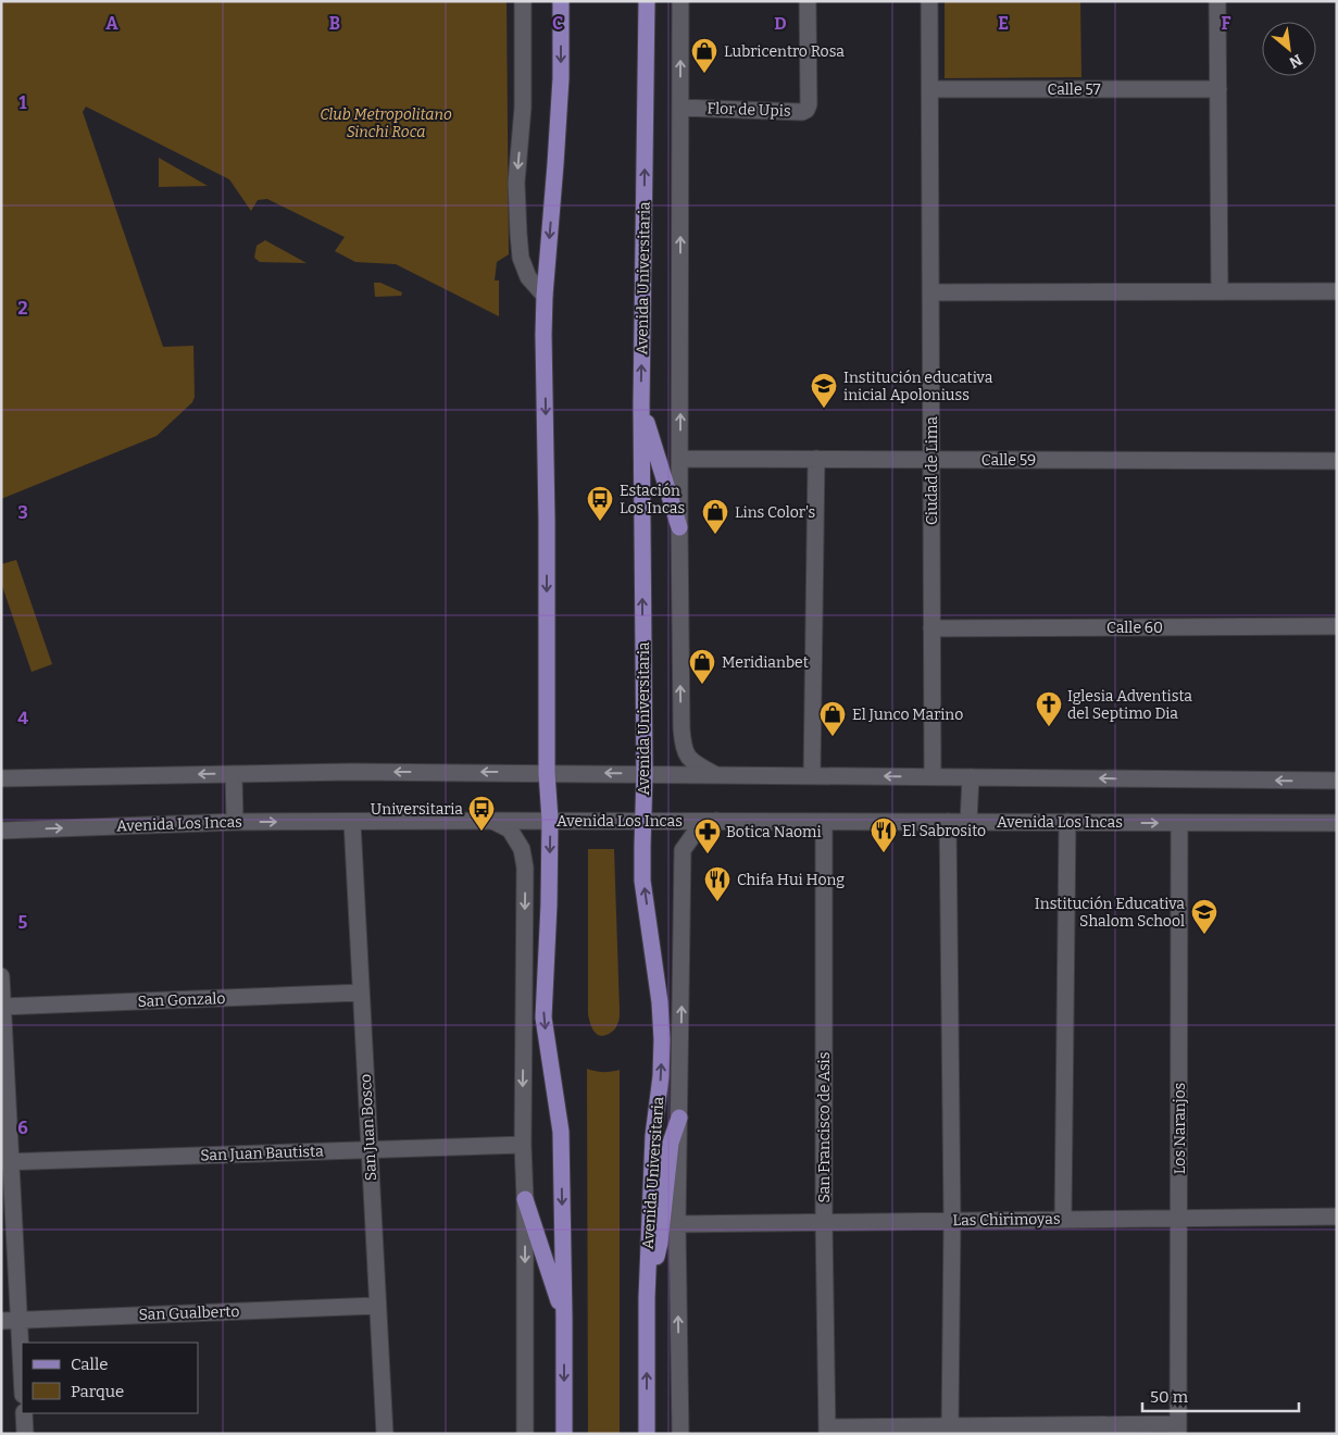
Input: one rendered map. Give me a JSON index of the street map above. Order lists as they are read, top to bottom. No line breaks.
{"streets":{"main road":["Avenida Universitaria"],"street":["Calle 57","Flor de Upis","Calle 59","Ciudad de Lima","Calle 60","Avenida Los Incas","San Gonzalo","San Juan Bosco","San Francisco de Asis","Los Naranjos","San Juan Bautista","Las Chirimoyas","San Gualberto"]},"crossings":[["Calle 57","Ciudad de Lima"],["Avenida Universitaria","Avenida Los Incas"],["Avenida Universitaria","Las Chirimoyas"],["Calle 59","Ciudad de Lima"],["Ciudad de Lima","Calle 60"],["Avenida Los Incas","San Juan Bosco"],["Avenida Los Incas","San Francisco de Asis"],["Avenida Los Incas","Los Naranjos"],["San Gonzalo","San Juan Bosco"],["San Juan Bosco","San Juan Bautista"],["San Juan Bosco","San Gualberto"],["San Francisco de Asis","Las Chirimoyas"],["Los Naranjos","Las Chirimoyas"]],"parks":["Club Metropolitano Sinchi Roca"],"places":{"shop":["Lubricentro Rosa","Lins Color's","Meridianbet","El Junco Marino"],"school or university":["Institución educativa inicial Apoloniuss","Institución Educativa Shalom School"],"bus stop":["Estación Los Incas","Universitaria"],"church":["Iglesia Adventista del Septimo Dia"],"restaurant":["El Sabrosito","Chifa Hui Hong"],"pharmacy":["Botica Naomi"]},"legend":["Calle","Parque"],"scale_bar":"50 m","north":"bottom right","grid":{"columns":["A","B","C","D","E","F"],"rows":["1","2","3","4","5","6"]}}
